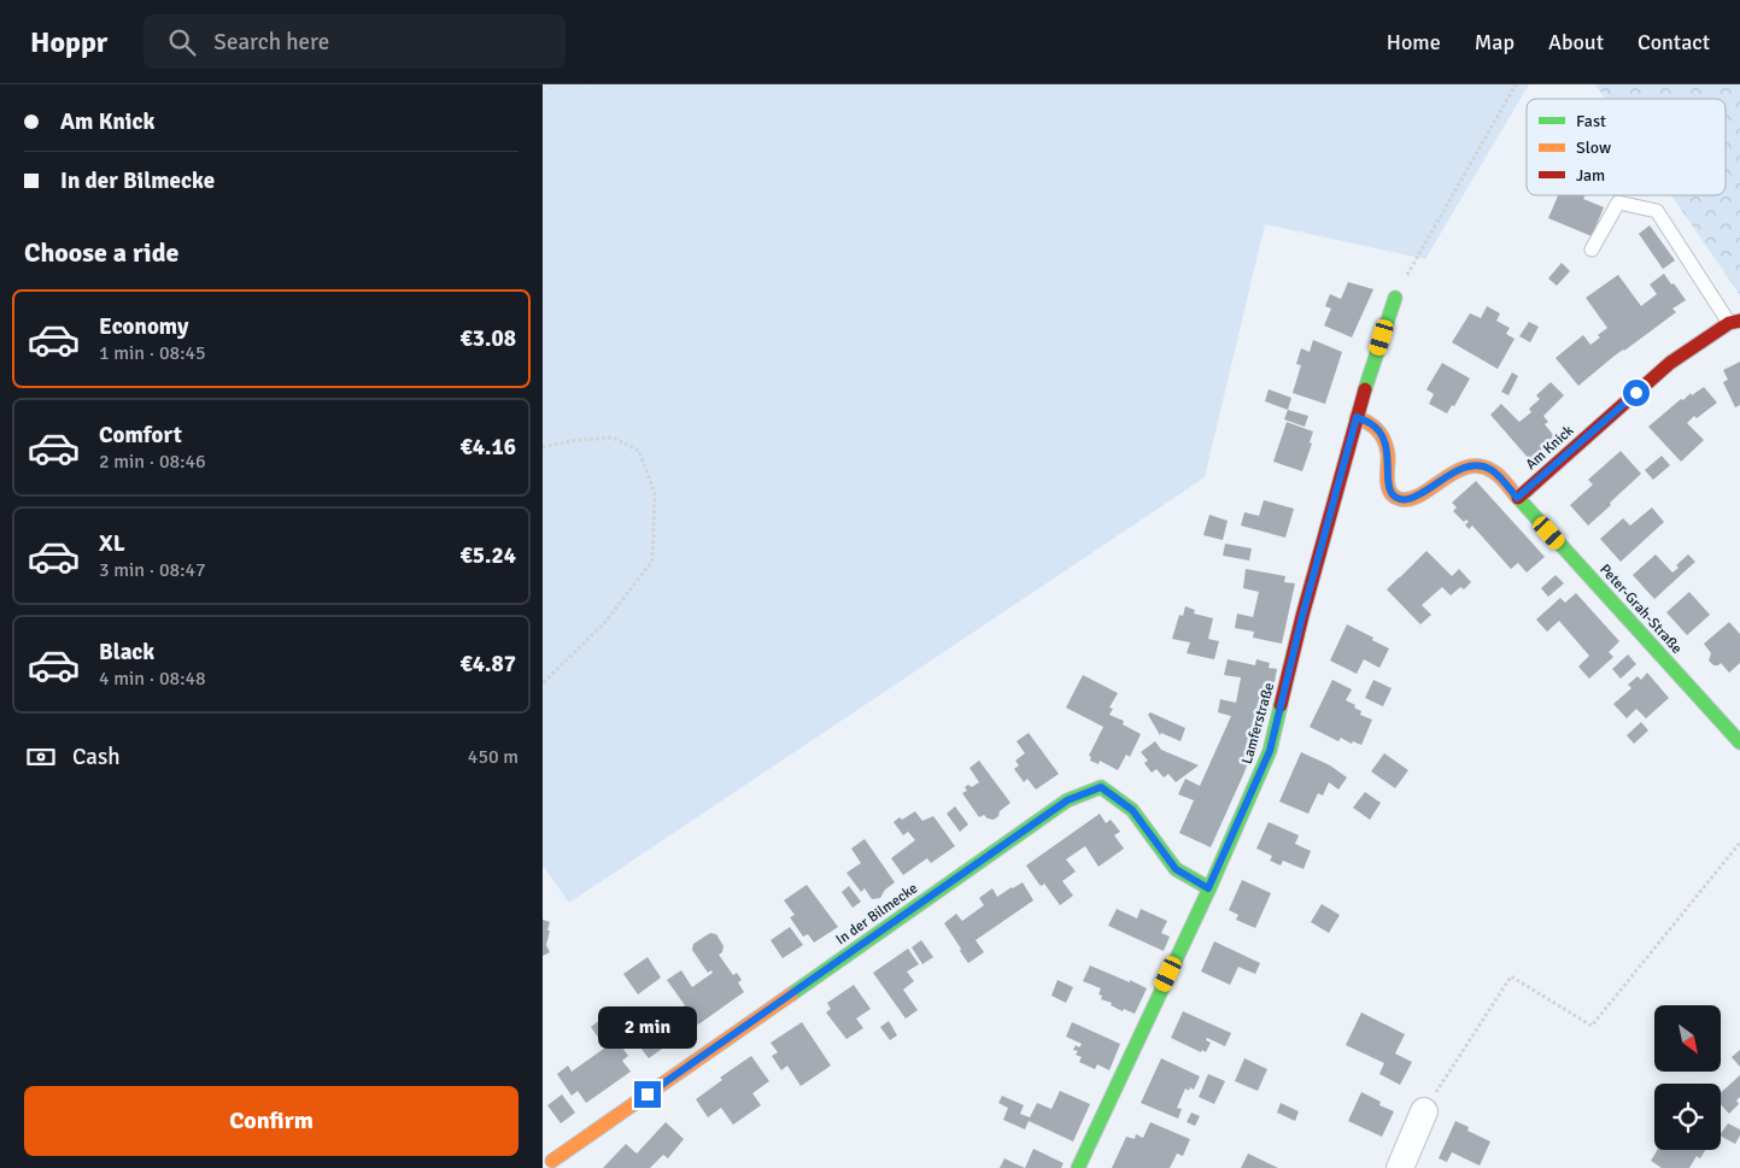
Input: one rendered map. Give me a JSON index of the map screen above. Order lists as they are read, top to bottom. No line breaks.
{"streets":{"street":["Am Knick","Peter-Grah-Straße","Lamferstraße","In der Bilmecke"]},"crossings":[["Am Knick","Peter-Grah-Straße"],["Lamferstraße","In der Bilmecke"]],"legend":["Fast","Slow","Jam"],"north":"bottom right","page":{"header":"Hoppr","search":"Search here","nav":["Home","Map","About","Contact"],"banner":["Am Knick","In der Bilmecke"],"heading":"Choose a ride","list":[{"name":"Economy","note":"1 min · 08:45","value":"€3.08"},{"name":"Comfort","note":"2 min · 08:46","value":"€4.16"},{"name":"XL","note":"3 min · 08:47","value":"€5.24"},{"name":"Black","note":"4 min · 08:48","value":"€4.87"}],"pay":["Cash","450 m"],"bubble":"2 min","buttons":"Confirm"}}
